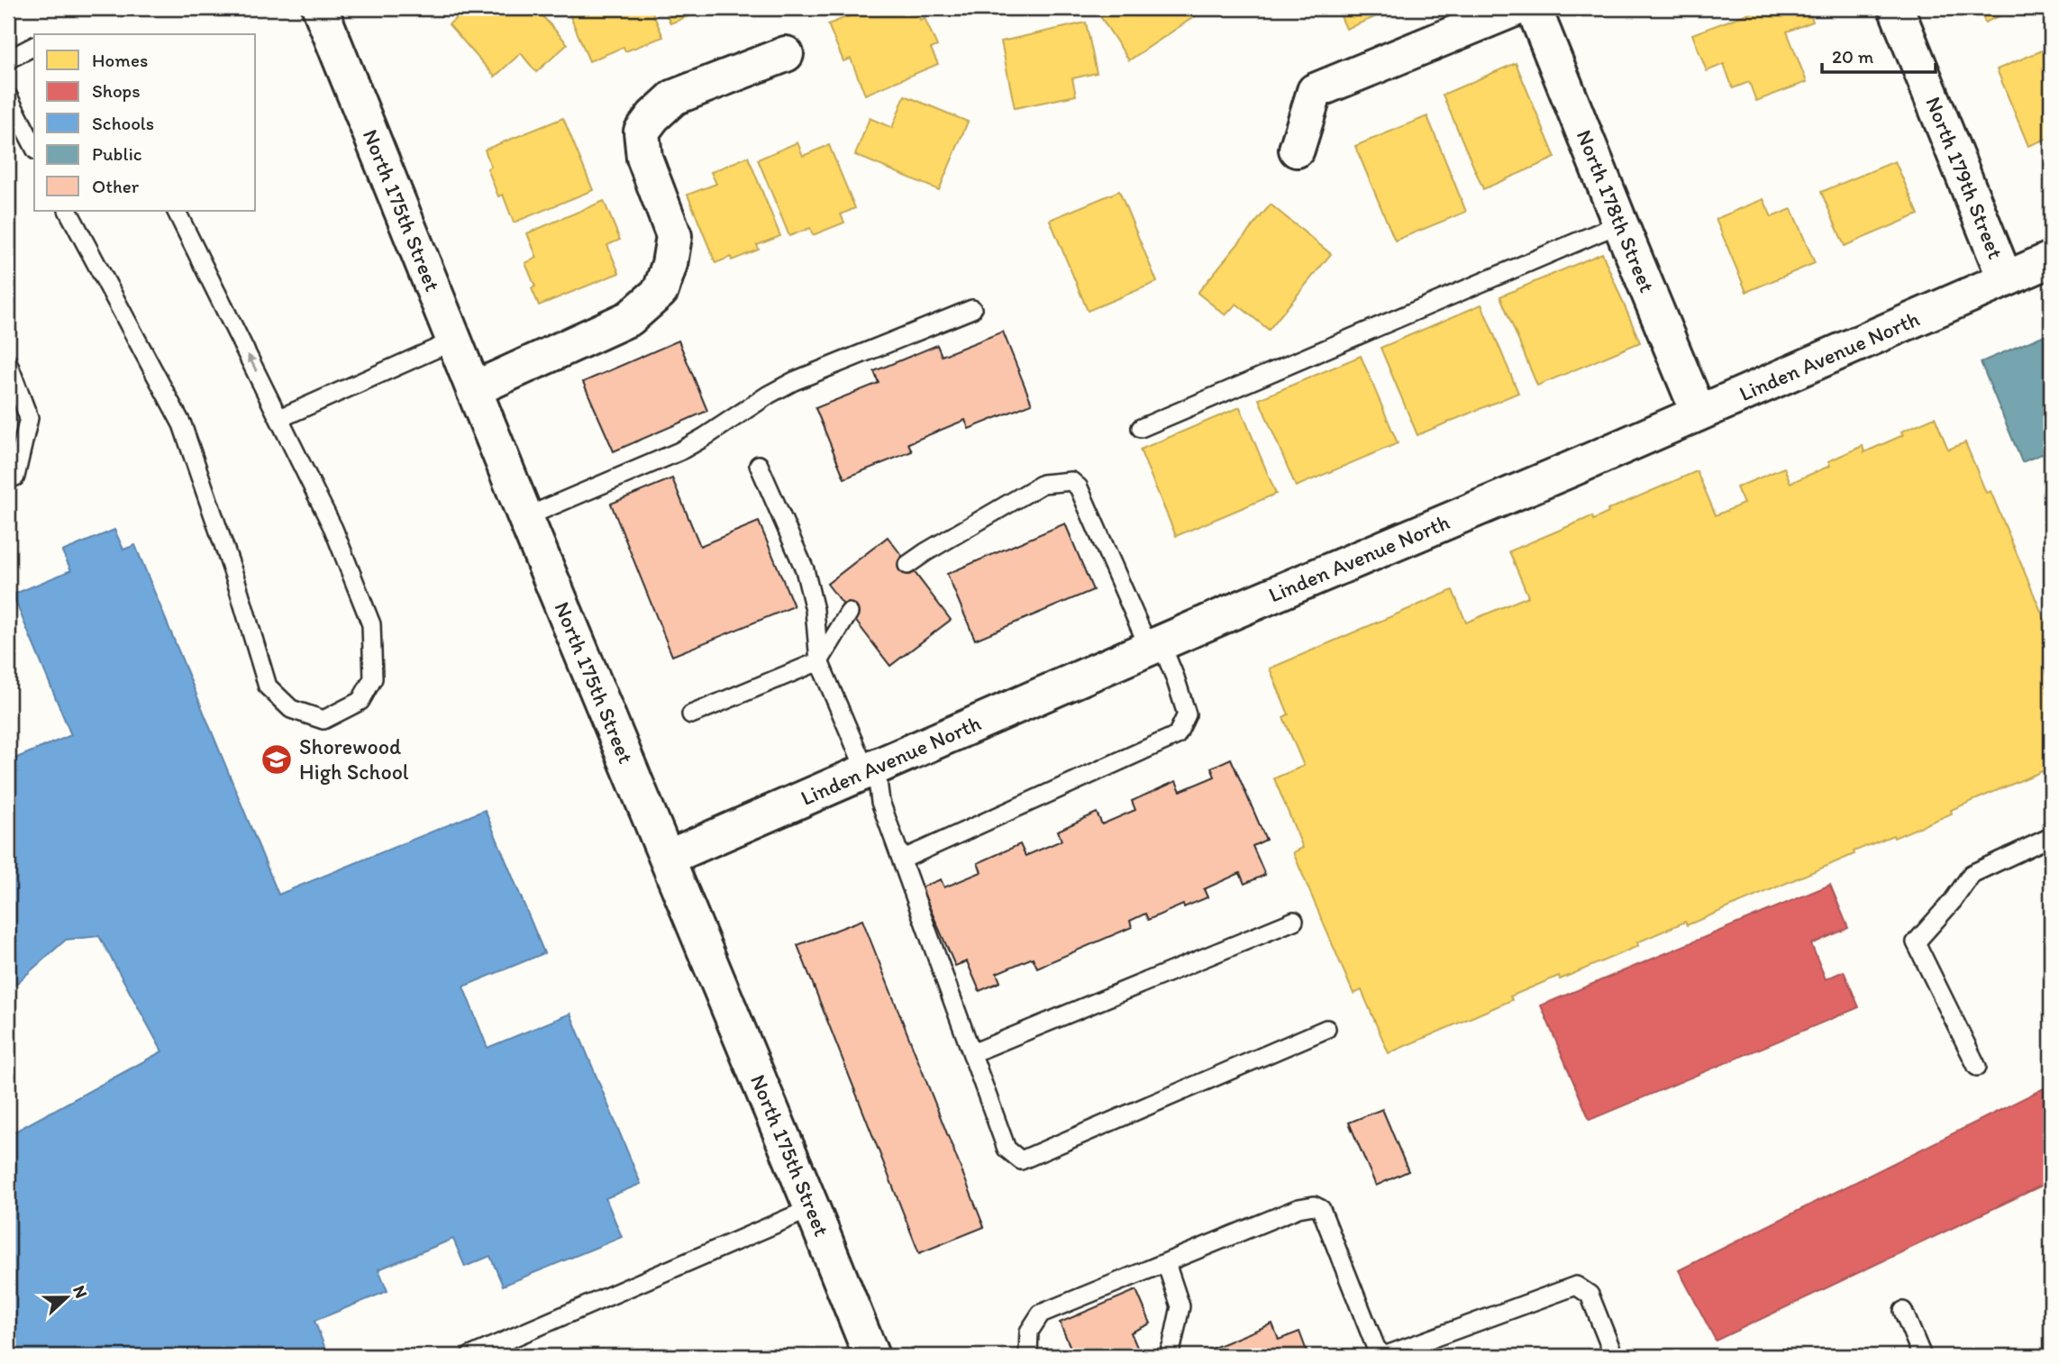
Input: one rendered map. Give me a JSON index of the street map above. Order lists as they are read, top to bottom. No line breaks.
{"streets":{"street":["North 179th Street","North 175th Street","North 178th Street","Linden Avenue North"]},"crossings":[["North 179th Street","Linden Avenue North"],["North 175th Street","Linden Avenue North"],["North 178th Street","Linden Avenue North"]],"places":{"school or university":["Shorewood High School"]},"legend":["Homes","Shops","Schools","Public","Other"],"scale_bar":"20 m","north":"right"}
